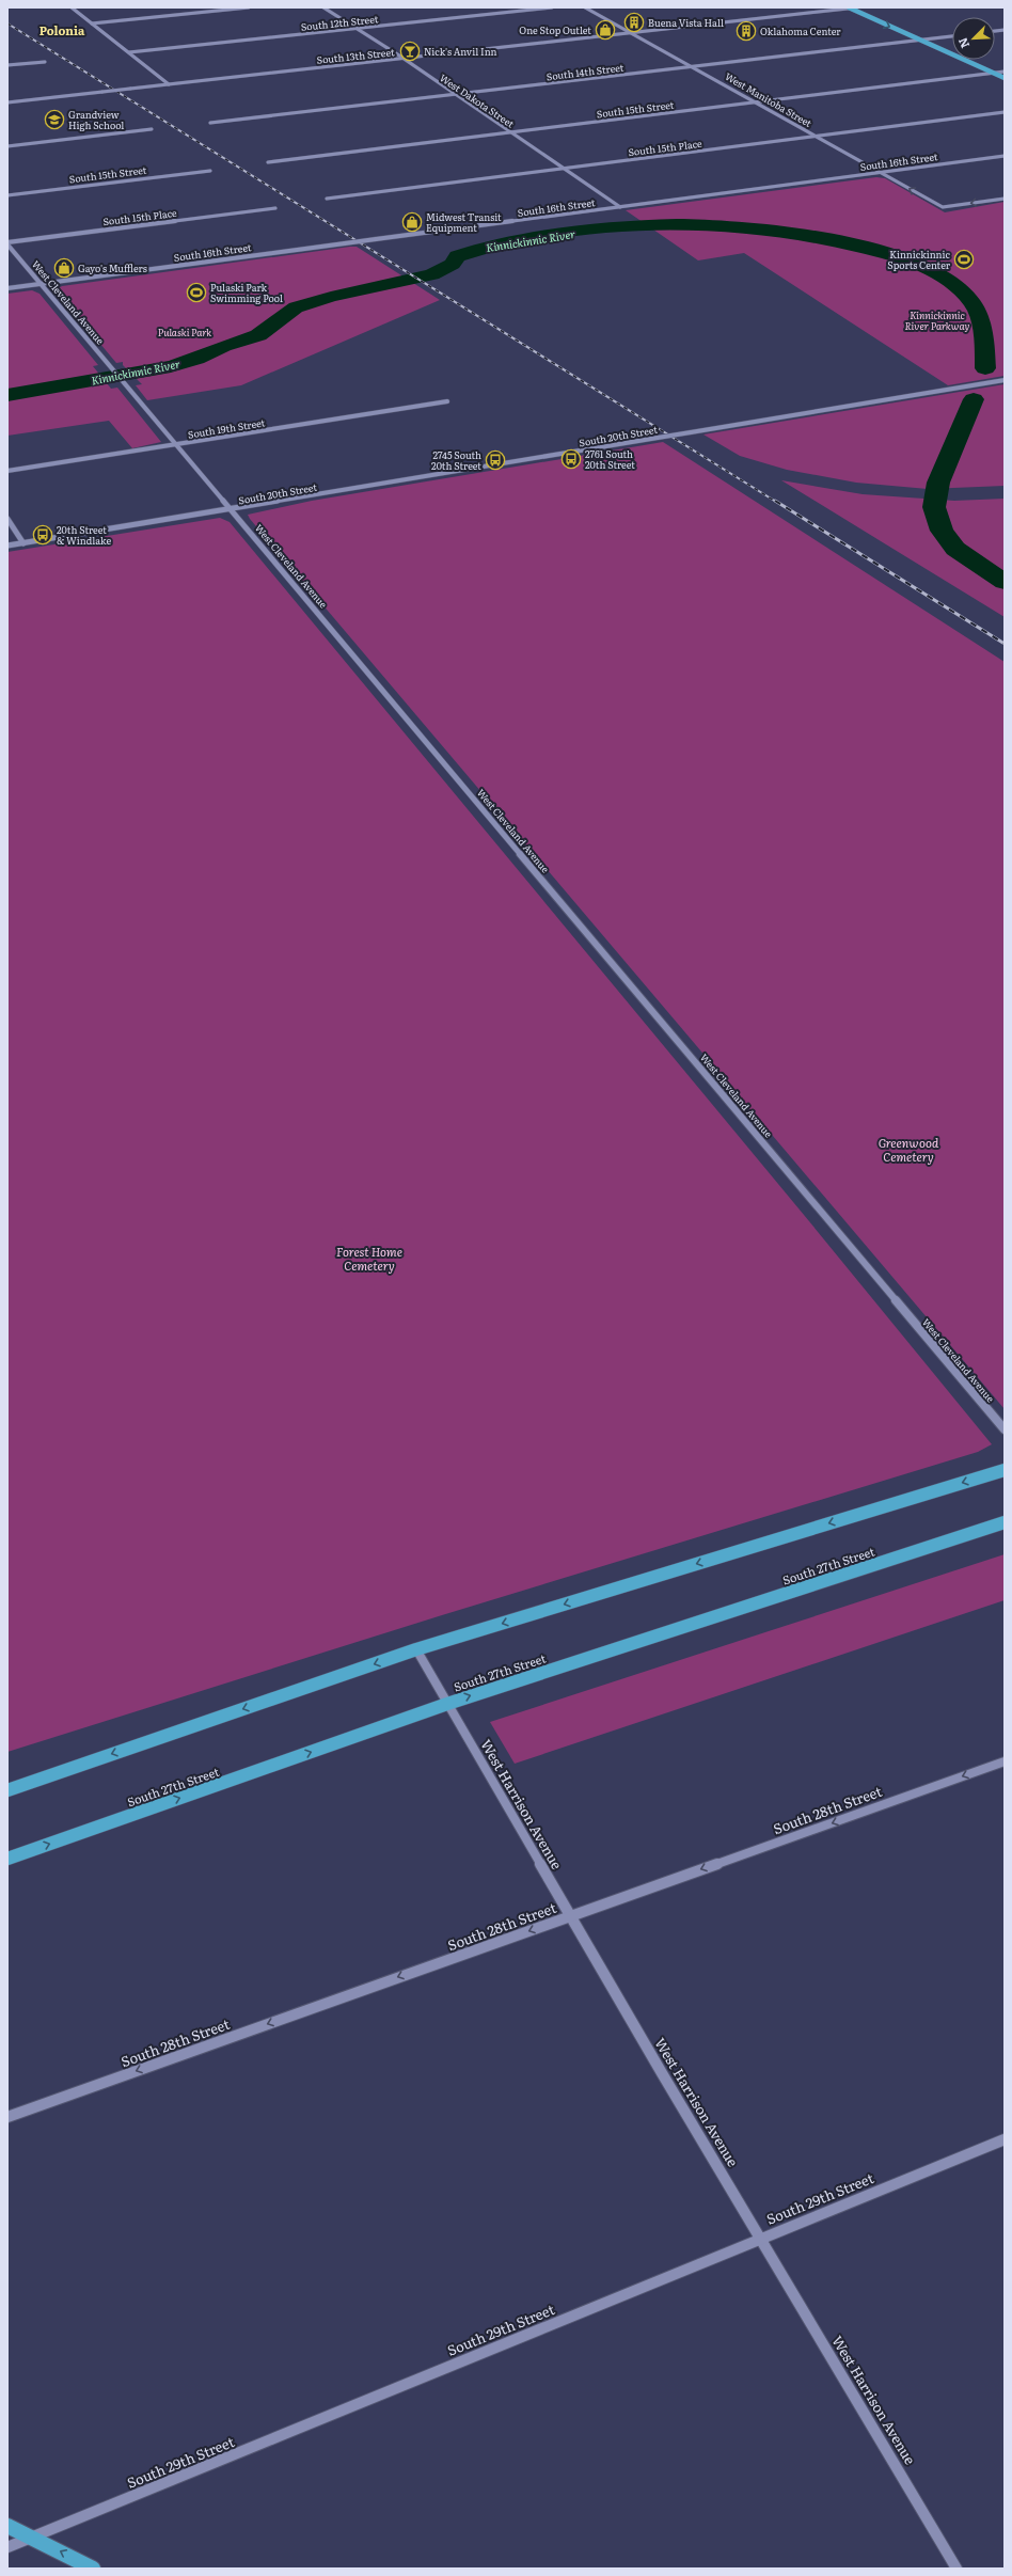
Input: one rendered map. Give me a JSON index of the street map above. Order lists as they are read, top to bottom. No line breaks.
{"streets":{"main road":["South 27th Street"],"street":["South 12th Street","South 13th Street","South 14th Street","West Manitoba Street","West Dakota Street","South 15th Street","South 15th Place","South 16th Street","West Cleveland Avenue","South 19th Street","South 20th Street","West Harrison Avenue","South 28th Street","South 29th Street"]},"crossings":[["South 12th Street","West Dakota Street"],["South 13th Street","West Manitoba Street"],["South 13th Street","West Dakota Street"],["South 14th Street","West Manitoba Street"],["South 14th Street","West Dakota Street"],["West Manitoba Street","South 15th Street"],["West Manitoba Street","South 15th Place"],["West Manitoba Street","South 16th Street"],["West Dakota Street","South 15th Street"],["West Dakota Street","South 15th Place"],["West Dakota Street","South 16th Street"],["South 15th Place","West Cleveland Avenue"],["South 16th Street","West Cleveland Avenue"],["West Cleveland Avenue","South 19th Street"],["West Cleveland Avenue","South 20th Street"],["South 27th Street","West Harrison Avenue"],["West Harrison Avenue","South 28th Street"],["West Harrison Avenue","South 29th Street"]],"one_way":["South 28th Street"],"districts":["Polonia"],"water":["Kinnickinnic River"],"parks":["Kinnickinnic River Parkway","Pulaski Park","Greenwood Cemetery","Forest Home Cemetery"],"places":{"building":["Buena Vista Hall","Oklahoma Center"],"shop":["One Stop Outlet","Midwest Transit Equipment","Gayo's Mufflers"],"bar":["Nick's Anvil Inn"],"school or university":["Grandview High School"],"sports":["Kinnickinnic Sports Center","Pulaski Park Swimming Pool"],"bus stop":["2761 South 20th Street","2745 South 20th Street","20th Street & Windlake"]},"north":"bottom left"}
